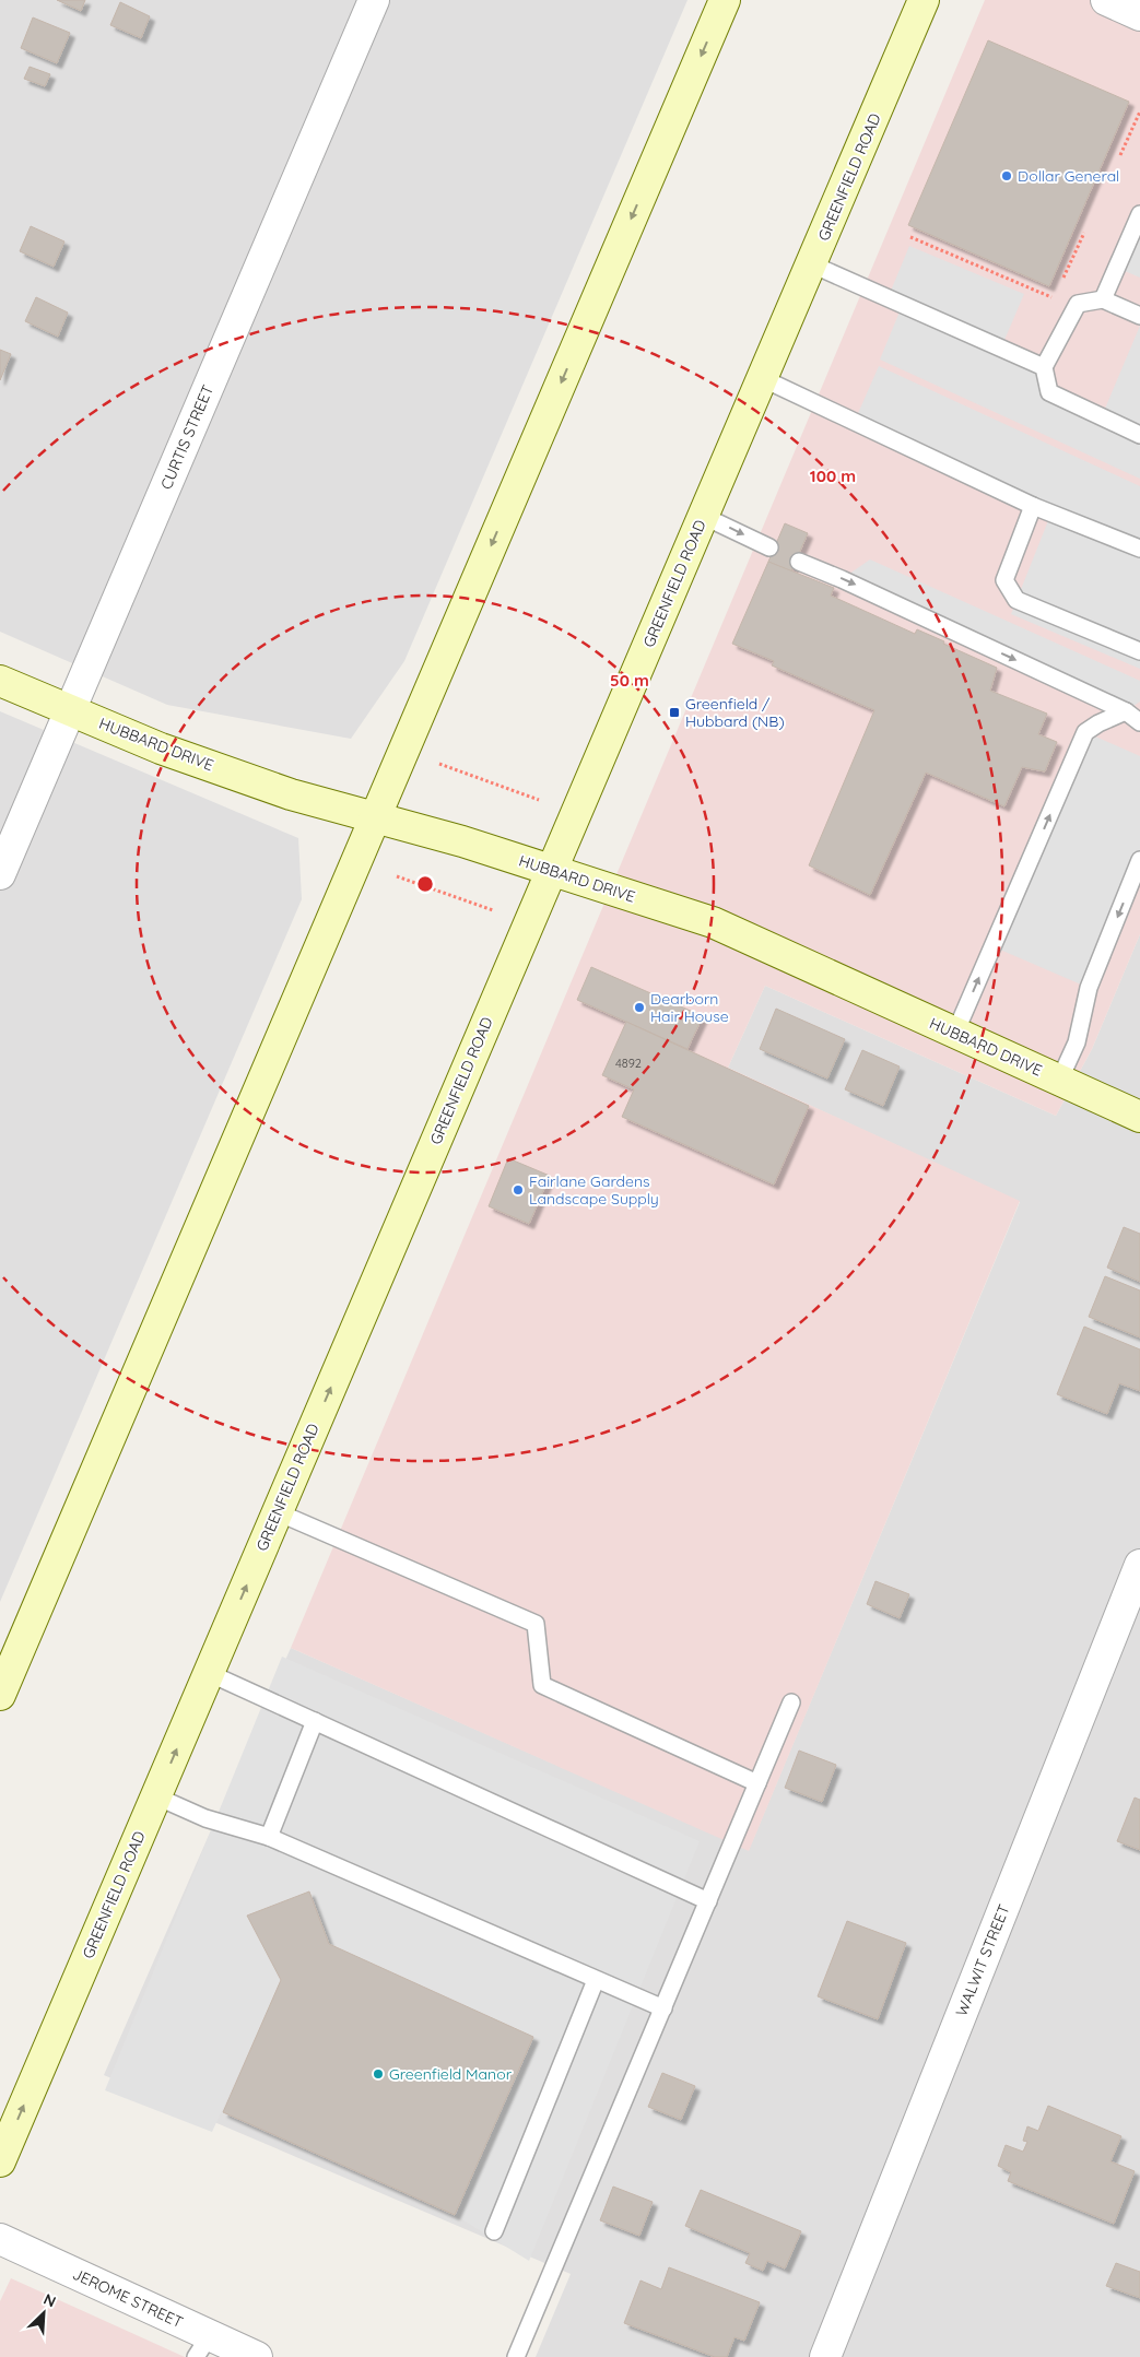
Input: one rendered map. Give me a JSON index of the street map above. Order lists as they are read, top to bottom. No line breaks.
{"streets":{"main road":["GREENFIELD ROAD","HUBBARD DRIVE"],"street":["CURTIS STREET","WALWIT STREET","JEROME STREET"]},"crossings":[["GREENFIELD ROAD","HUBBARD DRIVE"],["CURTIS STREET","HUBBARD DRIVE"]],"places":{"other":["Dollar General","Dearborn Hair House","Fairlane Gardens Landscape Supply","Greenfield Manor"],"transit":["Greenfield / Hubbard (NB)"]},"house_numbers":["4892"],"north":"top right","rings":["100 m","50 m"]}
